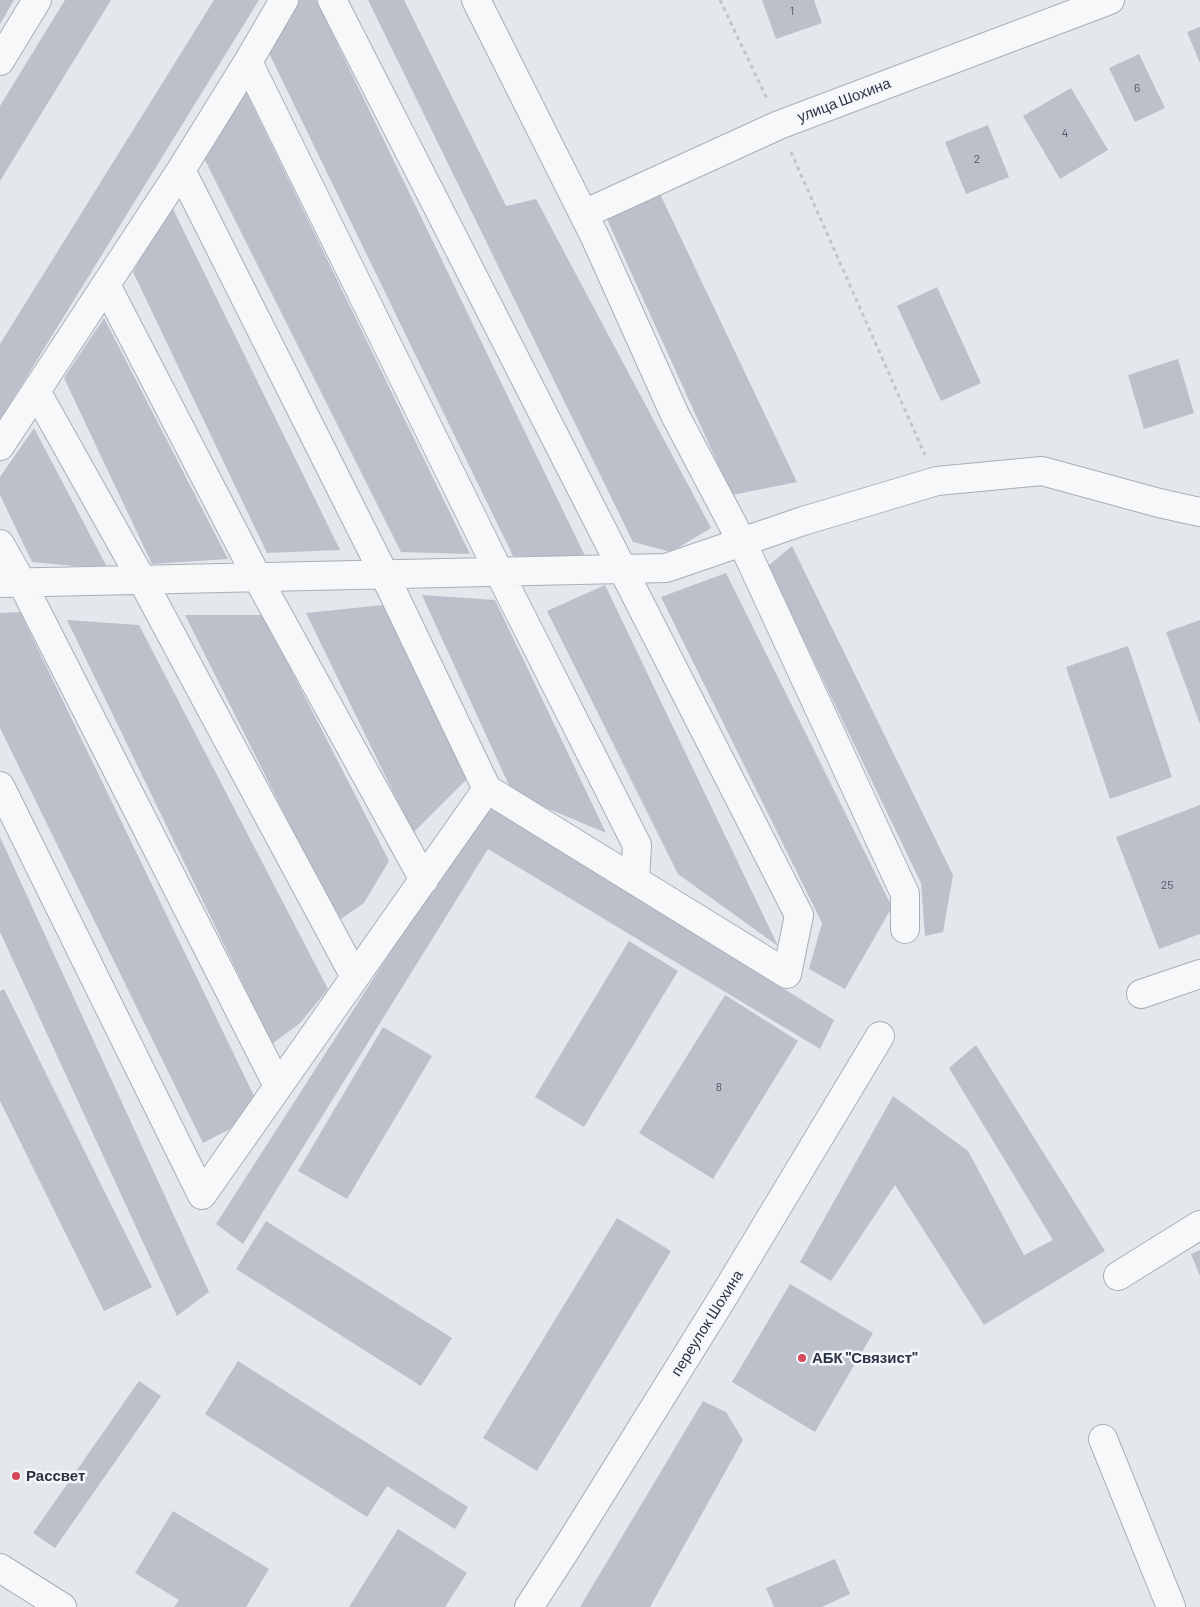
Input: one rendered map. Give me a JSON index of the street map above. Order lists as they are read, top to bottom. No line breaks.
{"streets":{"street":["улица Шохина","переулок Шохина"]},"places":["АБК \"Связист\"","Рассвет"],"house_numbers":["1","6","4","2","25","8"]}
